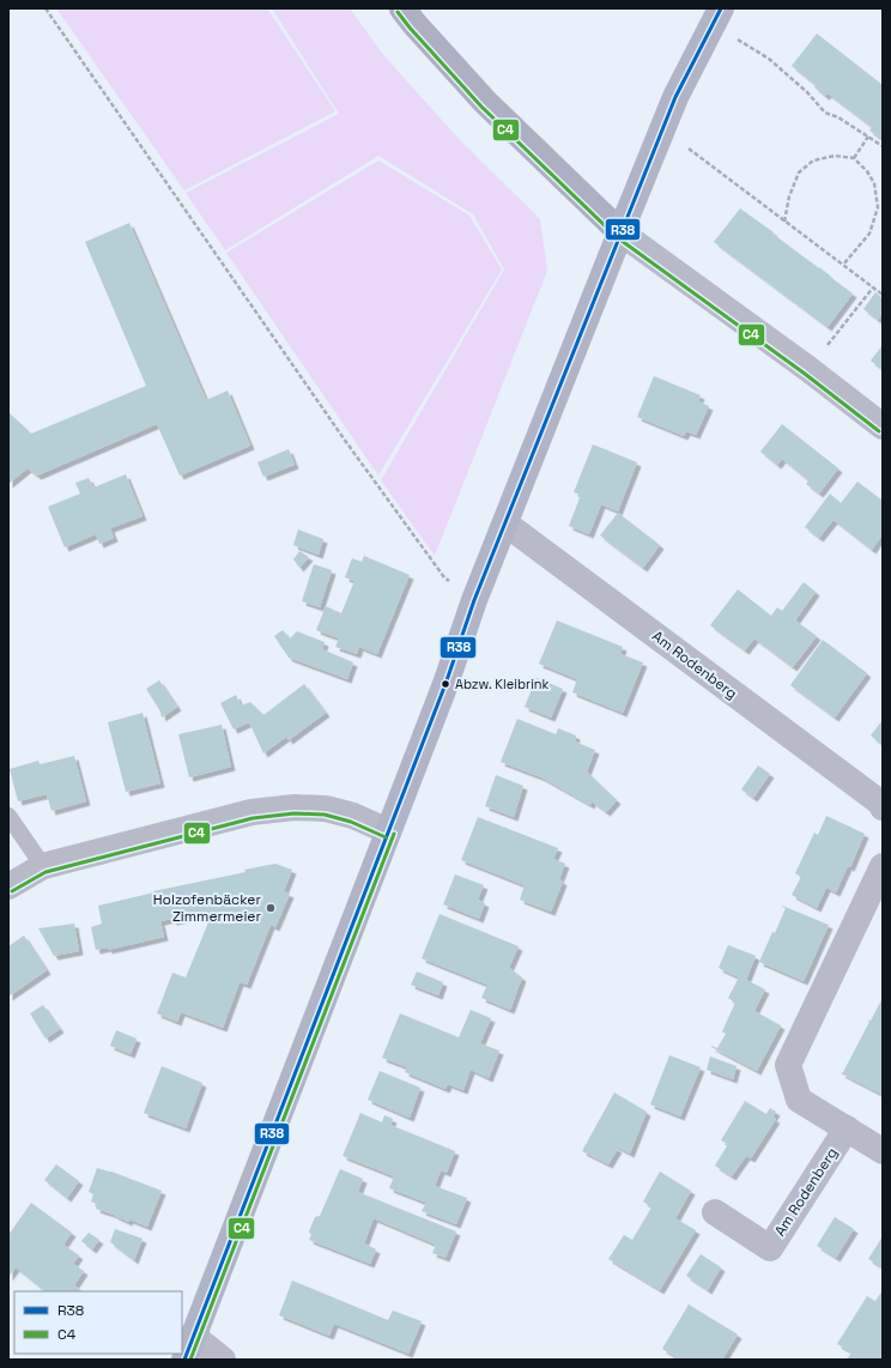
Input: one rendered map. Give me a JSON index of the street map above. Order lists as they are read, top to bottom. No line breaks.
{"streets":{"street":["Am Rodenberg"]},"places":["Abzw. Kleibrink","Holzofenbäcker Zimmermeier"],"lines":["transit line R38","transit line C4"],"legend":["R38","C4"]}
